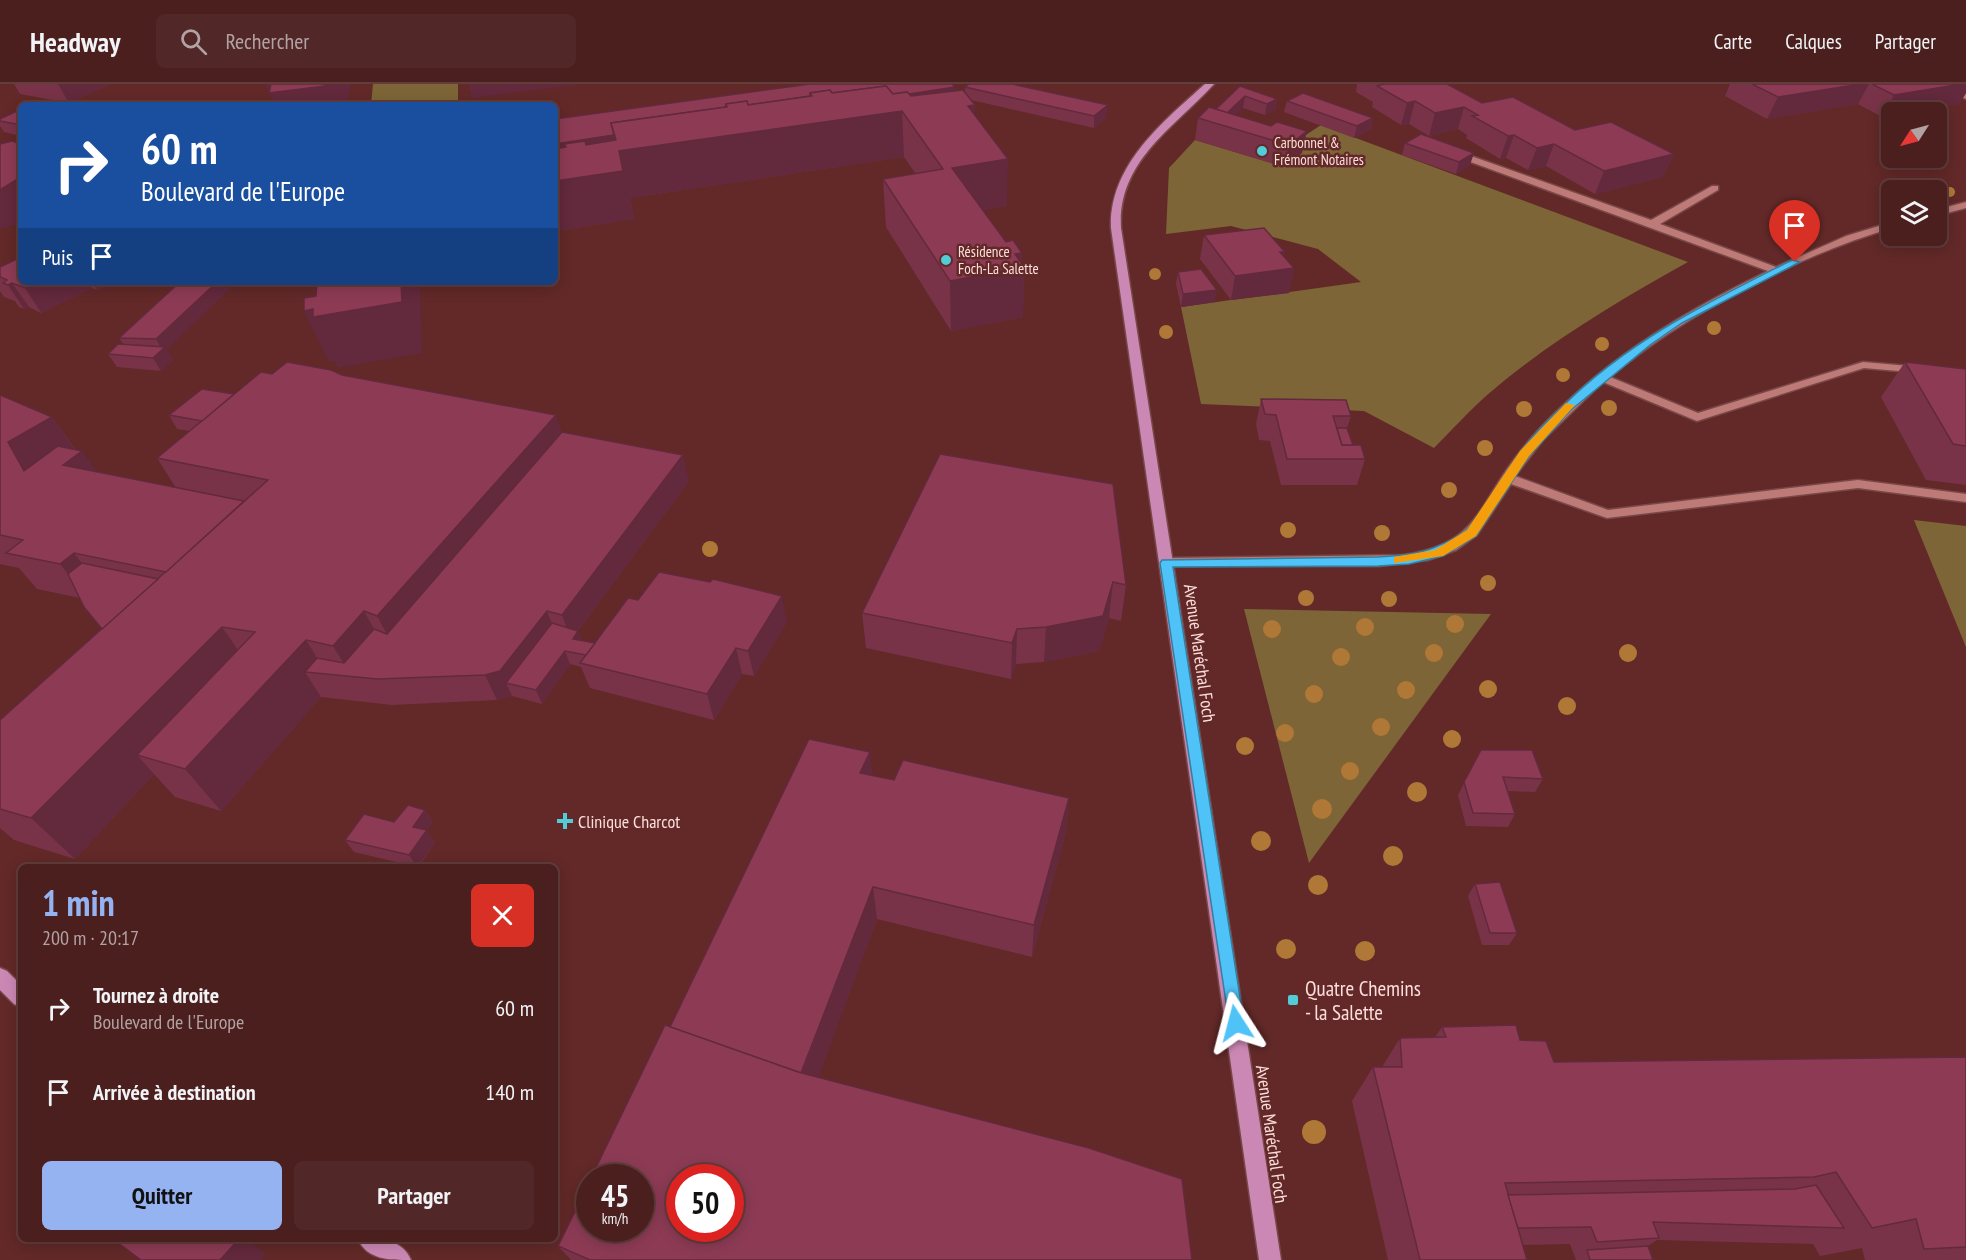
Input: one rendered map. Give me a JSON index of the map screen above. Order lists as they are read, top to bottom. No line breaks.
{"streets":{"main road":["Avenue Maréchal Foch"]},"places":{"other":["Carbonnel & Frémont Notaires","Résidence Foch-La Salette"],"health":["Clinique Charcot"],"transit":["Quatre Chemins - la Salette"]},"north":"bottom left","page":{"header":"Headway","search":"Rechercher","nav":["Carte","Calques","Partager"],"turn":["60 m","Boulevard de l'Europe"],"then":"Puis","heading":["1 min","200 m · 20:17"],"list":[{"name":"Tournez à droite","note":"Boulevard de l'Europe","value":"60 m"},{"name":"Arrivée à destination","value":"140 m"}],"buttons":["Quitter","Partager"],"speed":"45 km/h","limit":"50"}}
